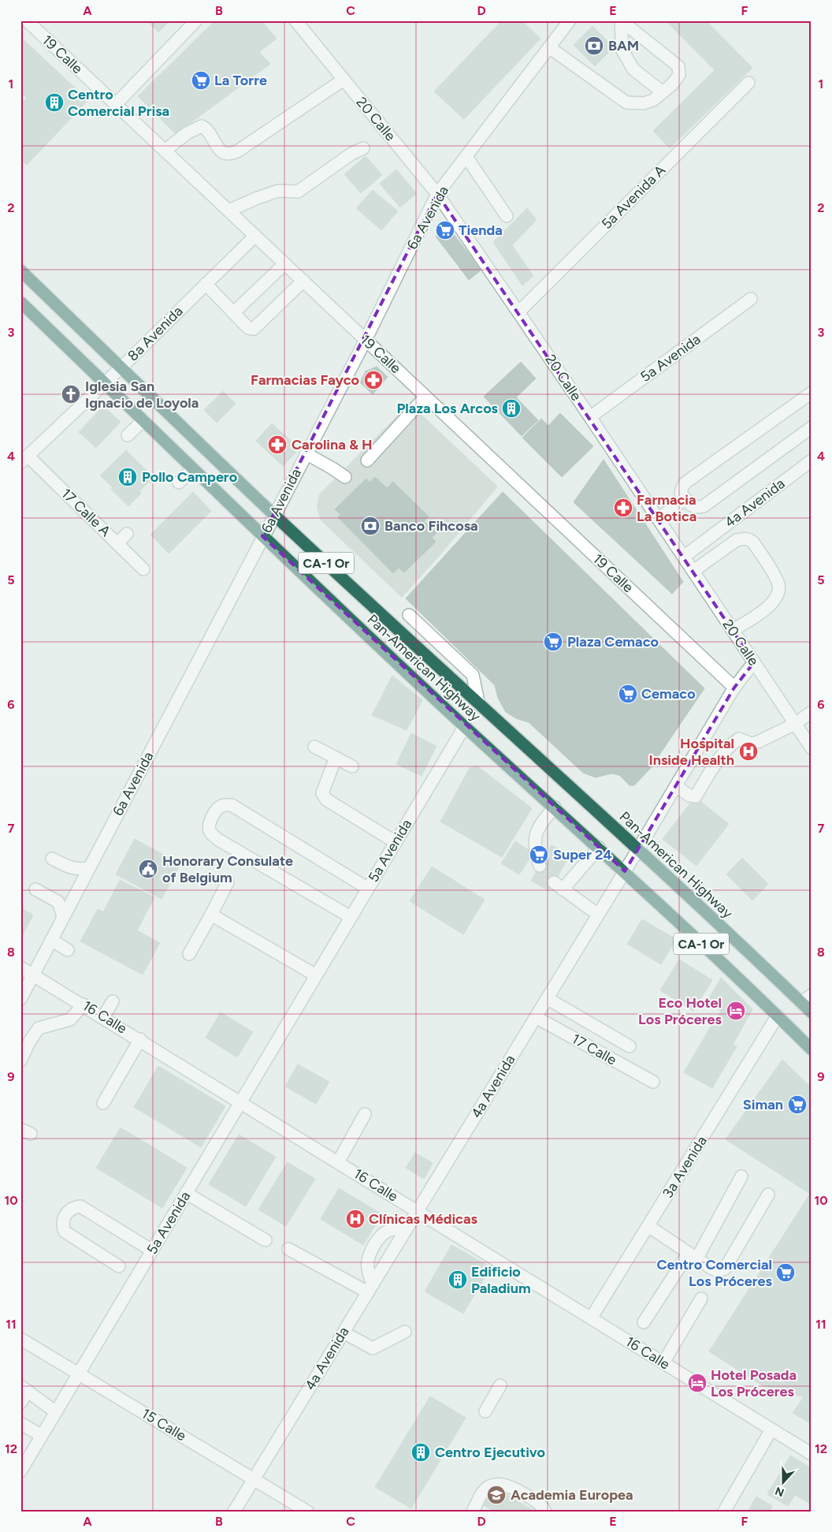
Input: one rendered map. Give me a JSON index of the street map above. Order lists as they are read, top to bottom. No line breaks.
{"streets":{"highway":["CA-1 Or","Pan-American Highway"],"street":["19 Calle","20 Calle","5a Avenida A","6a Avenida","8a Avenida","5a Avenida","4a Avenida","17 Calle A","16 Calle","17 Calle","3a Avenida","15 Calle"]},"crossings":[["19 Calle","6a Avenida"],["19 Calle","8a Avenida"],["19 Calle","4a Avenida"],["20 Calle","5a Avenida A"],["20 Calle","6a Avenida"],["20 Calle","5a Avenida"],["20 Calle","4a Avenida"],["6a Avenida","Pan-American Highway"],["6a Avenida","16 Calle"],["8a Avenida","17 Calle A"],["8a Avenida","Pan-American Highway"],["5a Avenida","Pan-American Highway"],["5a Avenida","16 Calle"],["5a Avenida","15 Calle"],["4a Avenida","Pan-American Highway"],["4a Avenida","16 Calle"],["4a Avenida","17 Calle"],["4a Avenida","15 Calle"],["Pan-American Highway","3a Avenida"],["16 Calle","3a Avenida"]],"places":{"bank":["BAM","Banco Fihcosa"],"supermarket":["La Torre","Tienda","Plaza Cemaco","Cemaco","Super 24","Siman","Centro Comercial Los Próceres"],"building":["Centro Comercial Prisa","Plaza Los Arcos","Pollo Campero","Edificio Paladium","Centro Ejecutivo"],"pharmacy":["Farmacias Fayco","Carolina & H","Farmacia La Botica"],"church":["Iglesia San Ignacio de Loyola"],"hospital":["Hospital Inside Health","Clínicas Médicas"],"public building":["Honorary Consulate of Belgium"],"hotel":["Eco Hotel Los Próceres","Hotel Posada Los Próceres"],"school or university":["Academia Europea"]},"north":"bottom","grid":{"columns":["A","B","C","D","E","F"],"rows":["1","2","3","4","5","6","7","8","9","10","11","12"]}}
